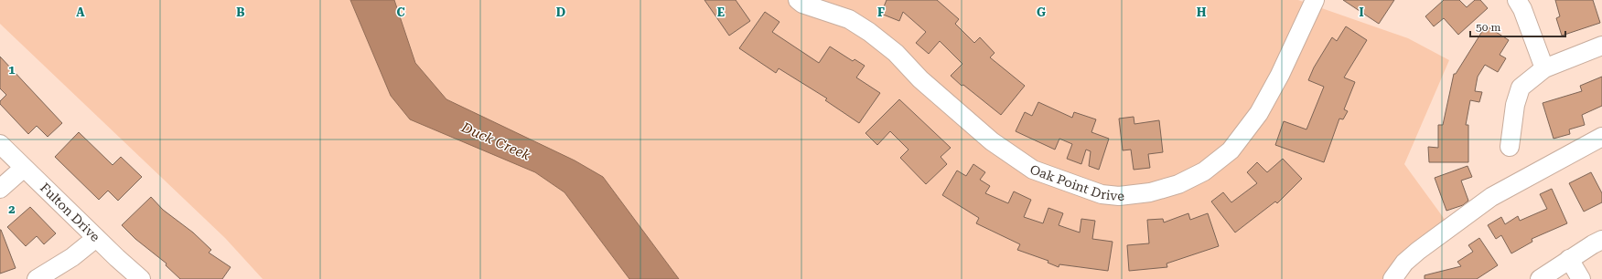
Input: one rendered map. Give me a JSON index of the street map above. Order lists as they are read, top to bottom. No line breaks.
{"streets":{"street":["Oak Point Drive","Fulton Drive"]},"water":["Duck Creek"],"scale_bar":"50 m","grid":{"columns":["A","B","C","D","E","F","G","H","I"],"rows":["1","2"]}}
